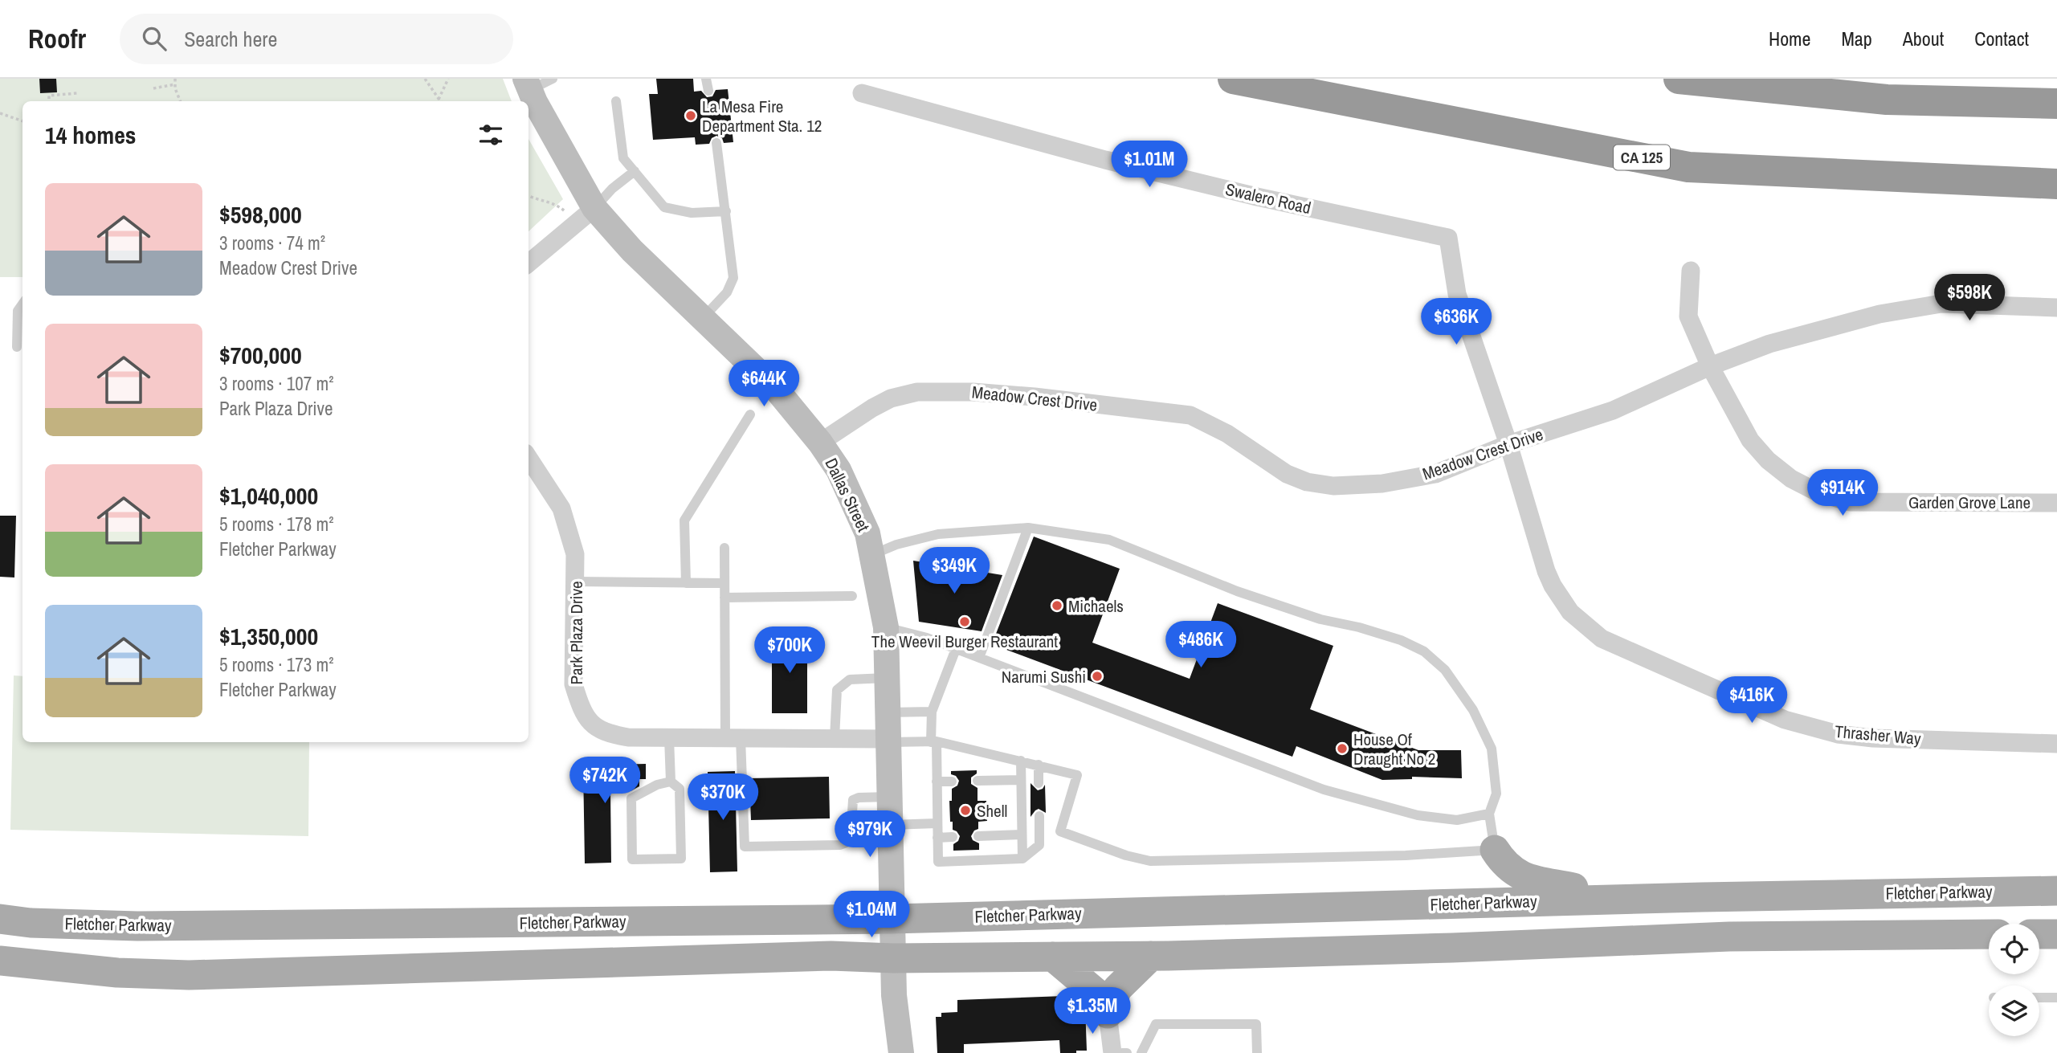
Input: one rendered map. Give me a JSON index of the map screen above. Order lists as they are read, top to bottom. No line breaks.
{"streets":{"highway":["CA 125"],"main road":["Fletcher Parkway"],"street":["Swalero Road","Meadow Crest Drive","Dallas Street","Garden Grove Lane","Park Plaza Drive","Thrasher Way"]},"crossings":[["Swalero Road","Thrasher Way"],["Meadow Crest Drive","Dallas Street"],["Meadow Crest Drive","Garden Grove Lane"],["Meadow Crest Drive","Thrasher Way"],["Dallas Street","Park Plaza Drive"],["Dallas Street","Fletcher Parkway"]],"places":["La Mesa Fire Department Sta. 12","Michaels","The Weevil Burger Restaurant","Narumi Sushi","House Of Draught No 2","Shell"],"page":{"header":"Roofr","search":"Search here","nav":["Home","Map","About","Contact"],"heading":"14 homes","price":["$1.01M","$598K","$636K","$644K","$914K","$349K","$486K","$700K","$416K","$742K","$370K","$979K","$1.04M","$1.35M"],"list":[{"name":"$598,000","note":"3 rooms · 74 m² · Meadow Crest Drive"},{"name":"$700,000","note":"3 rooms · 107 m² · Park Plaza Drive"},{"name":"$1,040,000","note":"5 rooms · 178 m² · Fletcher Parkway"},{"name":"$1,350,000","note":"5 rooms · 173 m² · Fletcher Parkway"}]}}
